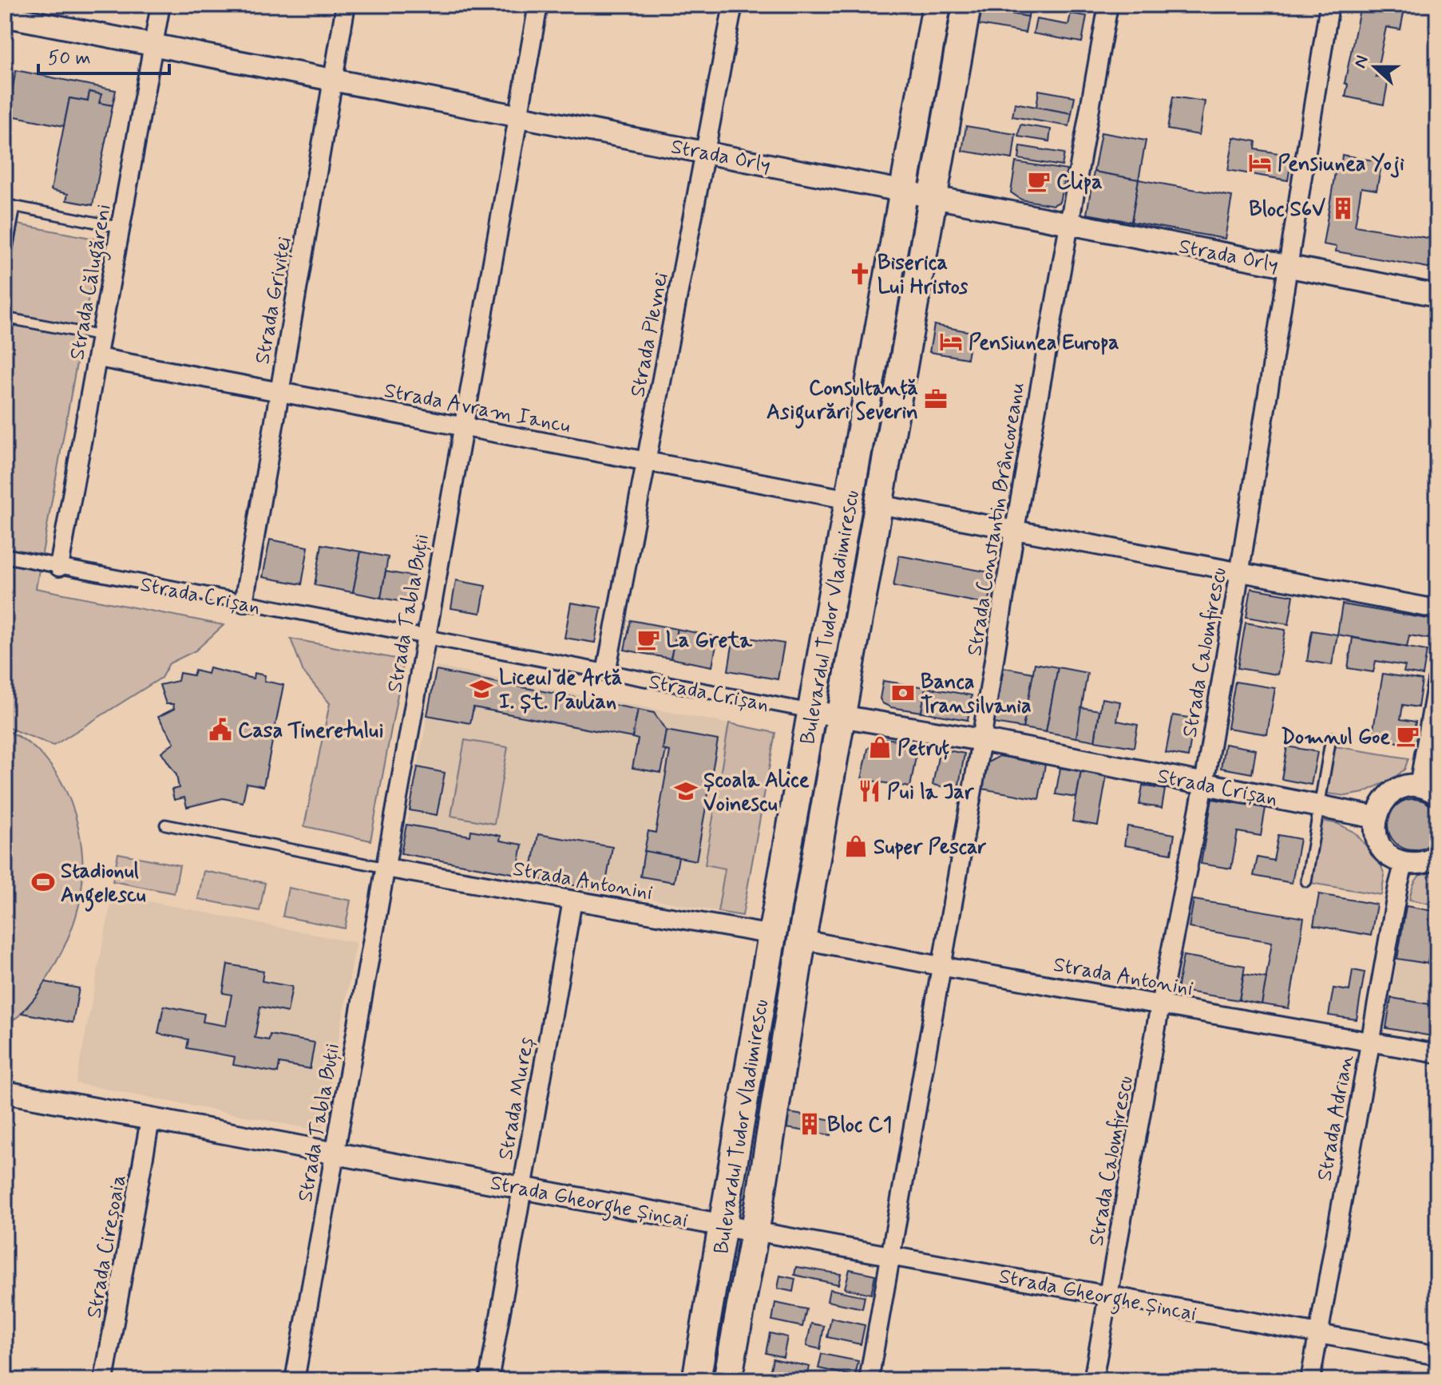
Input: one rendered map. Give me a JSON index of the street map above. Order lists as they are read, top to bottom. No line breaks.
{"streets":{"main road":["Bulevardul Tudor Vladimirescu"],"street":["Strada Orly","Strada Călugăreni","Strada Griviței","Strada Plevnei","Strada Avram Iancu","Strada Constantin Brâncoveanu","Strada Crișan","Strada Tabla Buții","Strada Calomfirescu","Strada Antonini","Strada Mureș","Strada Adrian","Strada Gheorghe Șincai","Strada Cireșoaia"]},"crossings":[["Strada Orly","Strada Călugăreni"],["Strada Orly","Strada Griviței"],["Strada Orly","Strada Plevnei"],["Strada Orly","Strada Constantin Brâncoveanu"],["Strada Orly","Strada Tabla Buții"],["Strada Orly","Bulevardul Tudor Vladimirescu"],["Strada Orly","Strada Calomfirescu"],["Strada Călugăreni","Strada Avram Iancu"],["Strada Călugăreni","Strada Crișan"],["Strada Griviței","Strada Avram Iancu"],["Strada Griviței","Strada Crișan"],["Strada Plevnei","Strada Avram Iancu"],["Strada Plevnei","Strada Crișan"],["Strada Avram Iancu","Strada Tabla Buții"],["Strada Avram Iancu","Bulevardul Tudor Vladimirescu"],["Strada Constantin Brâncoveanu","Strada Crișan"],["Strada Constantin Brâncoveanu","Strada Antonini"],["Strada Constantin Brâncoveanu","Strada Gheorghe Șincai"],["Strada Crișan","Strada Tabla Buții"],["Strada Crișan","Bulevardul Tudor Vladimirescu"],["Strada Crișan","Strada Calomfirescu"],["Strada Tabla Buții","Strada Antonini"],["Strada Tabla Buții","Strada Gheorghe Șincai"],["Bulevardul Tudor Vladimirescu","Strada Antonini"],["Bulevardul Tudor Vladimirescu","Strada Gheorghe Șincai"],["Strada Calomfirescu","Strada Antonini"],["Strada Calomfirescu","Strada Gheorghe Șincai"],["Strada Antonini","Strada Mureș"],["Strada Antonini","Strada Adrian"],["Strada Mureș","Strada Gheorghe Șincai"],["Strada Adrian","Strada Gheorghe Șincai"],["Strada Gheorghe Șincai","Strada Cireșoaia"]],"places":{"hotel":["Pensiunea Yoji","Pensiunea Europa"],"cafe":["Clipa","La Greta","Domnul Goe"],"building":["Bloc S6V","Bloc C1"],"church":["Biserica Lui Hristos"],"office":["Consultanță Asigurări Severin"],"school or university":["Liceul de Artă I. Șt. Paulian","Școala Alice Voinescu"],"bank":["Banca Transilvania"],"public building":["Casa Tineretului"],"shop":["Petruț","Super Pescar"],"restaurant":["Pui la Jar"],"sports":["Stadionul Angelescu"]},"scale_bar":"50 m","north":"left"}
